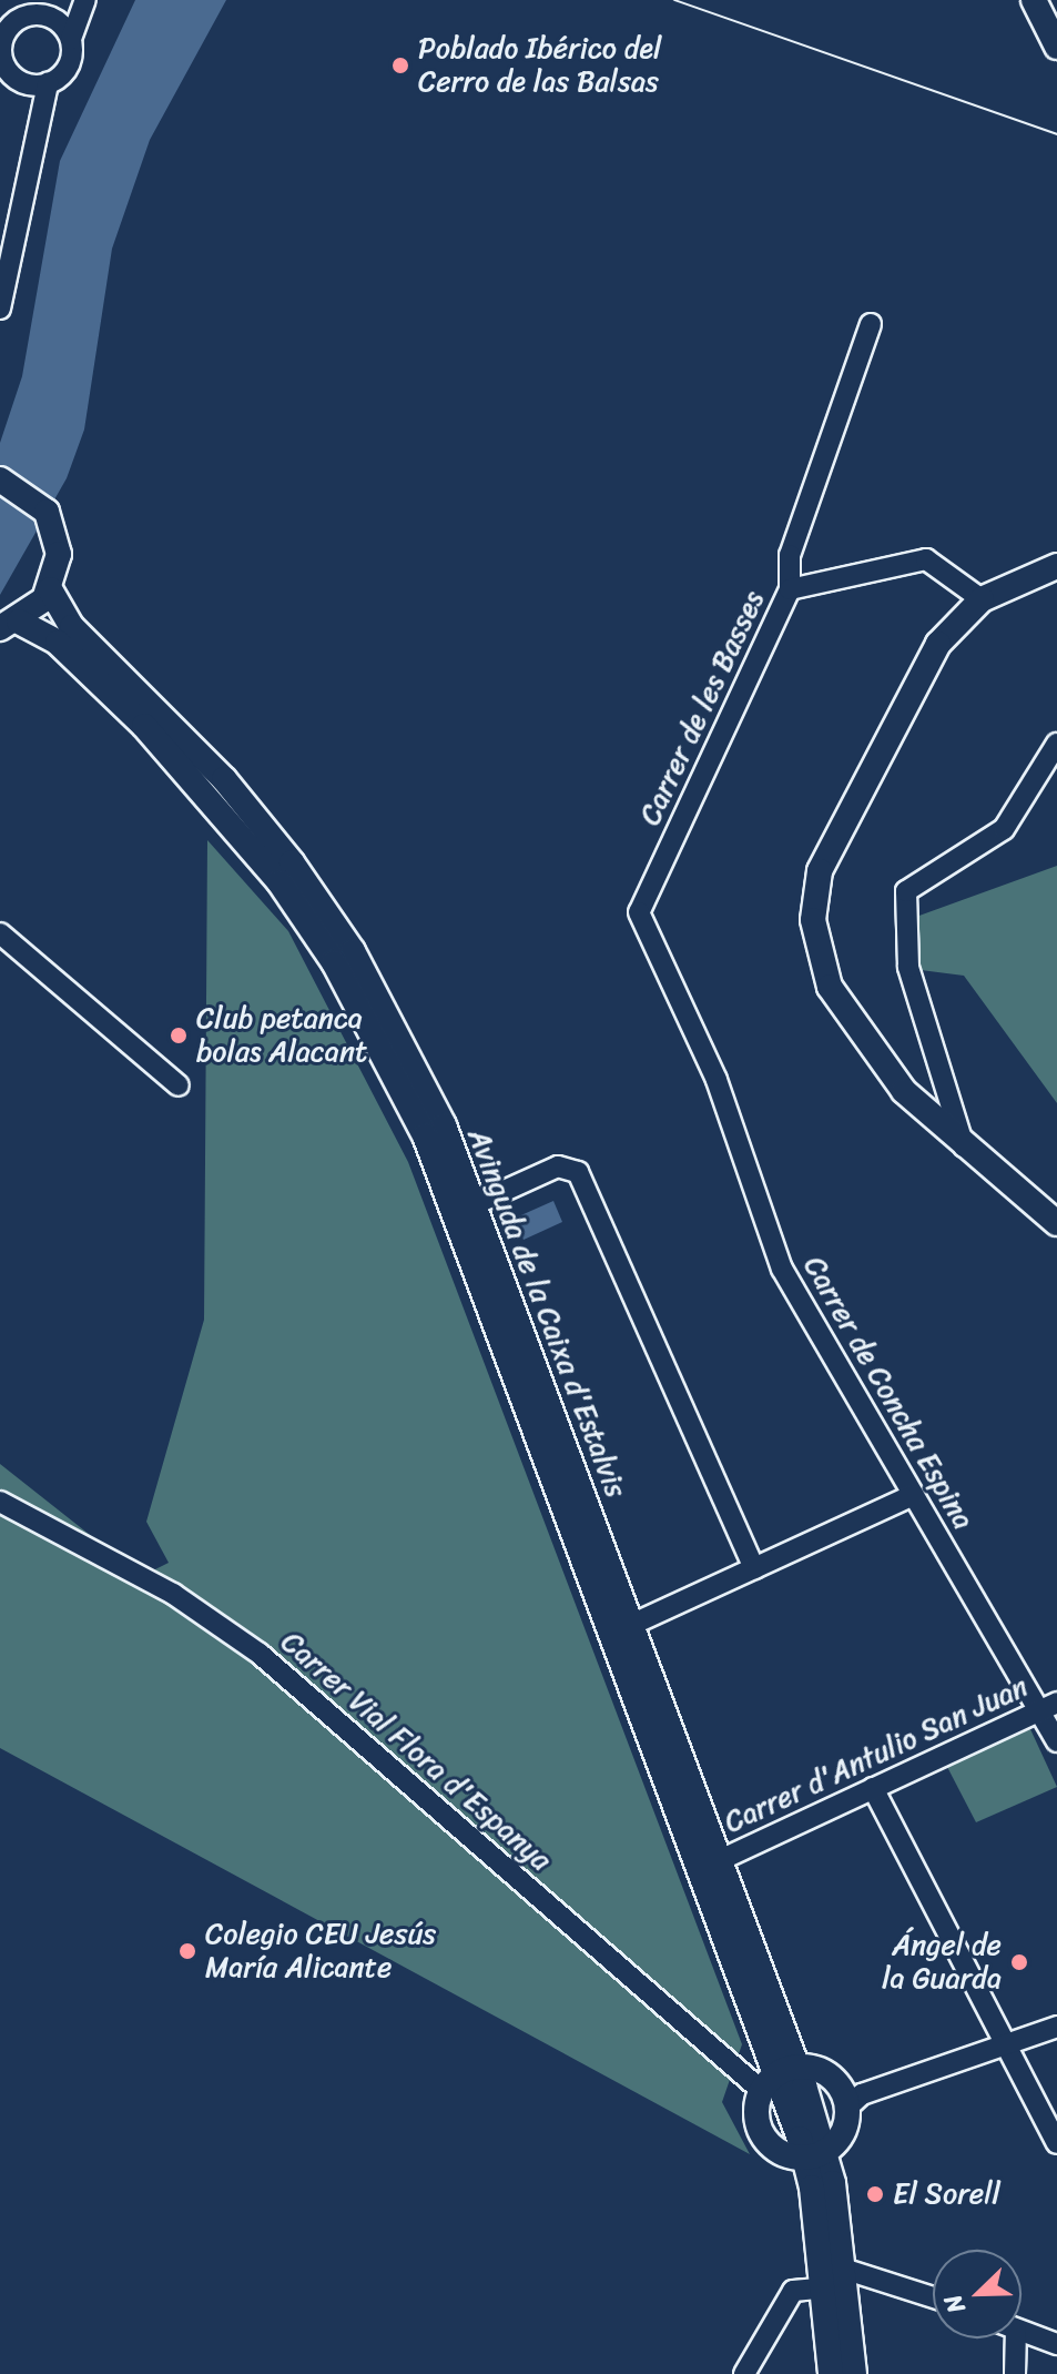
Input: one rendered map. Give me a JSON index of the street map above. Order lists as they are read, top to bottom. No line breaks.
{"streets":{"main road":["Avinguda de la Caixa d'Estalvis"],"street":["Carrer de les Basses","Carrer de Concha Espina","Carrer Vial Flora d'Espanya","Carrer d'Antulio San Juan"]},"crossings":[["Carrer de les Basses","Carrer de Concha Espina"],["Avinguda de la Caixa d'Estalvis","Carrer Vial Flora d'Espanya"],["Avinguda de la Caixa d'Estalvis","Carrer d'Antulio San Juan"],["Carrer de Concha Espina","Carrer d'Antulio San Juan"]],"places":["Poblado Ibérico del Cerro de las Balsas","Club petanca bolas Alacant","Colegio CEU Jesús María Alicante","Ángel de la Guarda","El Sorell"],"north":"bottom left"}
